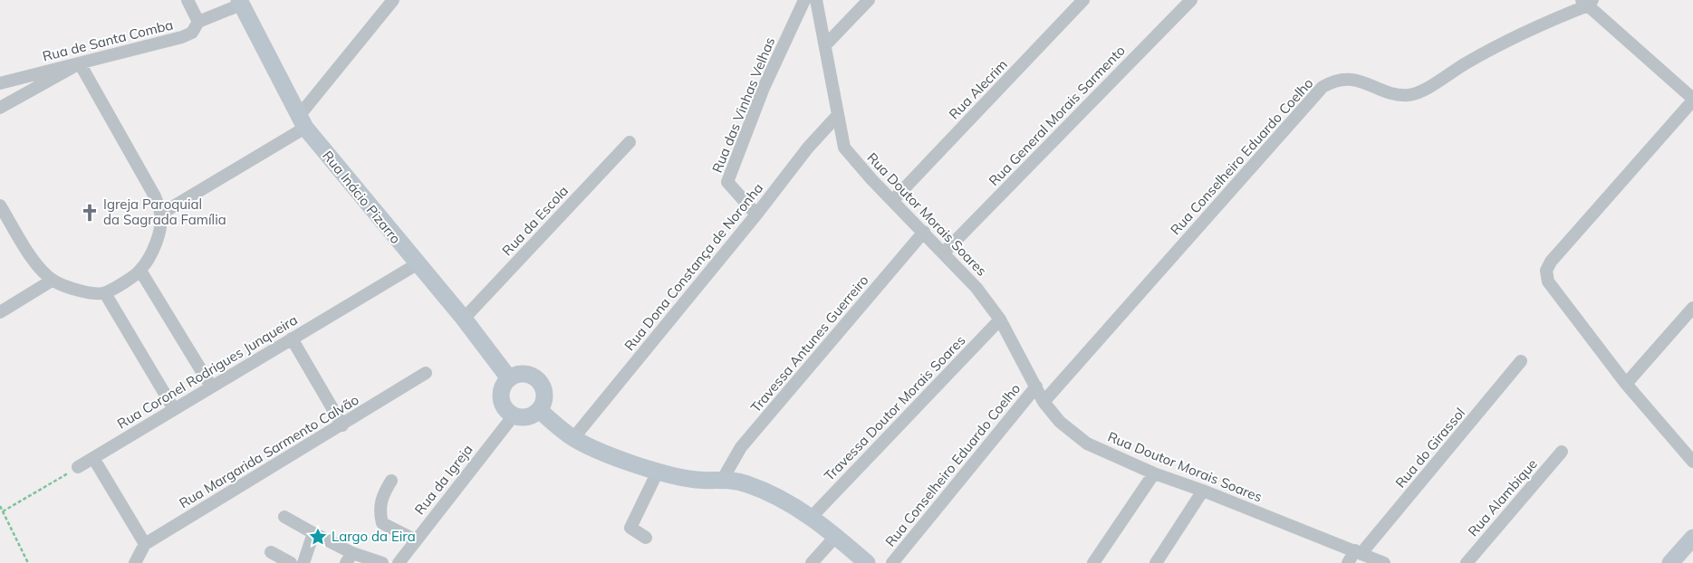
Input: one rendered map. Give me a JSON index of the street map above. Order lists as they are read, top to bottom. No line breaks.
{"streets":{"main road":["Rua Inácio Pizarro"],"street":["Rua de Santa Comba","Rua Alecrim","Rua das Vinhas Velhas","Rua General Morais Sarmento","Rua Conselheiro Eduardo Coelho","Rua Doutor Morais Soares","Rua da Escola","Rua Dona Constança de Noronha","Travessa Antunes Guerreiro","Rua Coronel Rodrigues Junqueira","Travessa Doutor Morais Soares","Rua do Girassol","Rua Margarida Sarmento Calvão","Rua da Igreja","Rua Alambique"]},"crossings":[["Rua de Santa Comba","Rua Inácio Pizarro"],["Rua Alecrim","Rua Doutor Morais Soares"],["Rua das Vinhas Velhas","Rua Dona Constança de Noronha"],["Rua General Morais Sarmento","Rua Doutor Morais Soares"],["Rua Conselheiro Eduardo Coelho","Rua Doutor Morais Soares"],["Rua Inácio Pizarro","Rua da Escola"],["Rua Inácio Pizarro","Rua Coronel Rodrigues Junqueira"],["Rua Inácio Pizarro","Rua da Igreja"],["Rua Doutor Morais Soares","Rua Dona Constança de Noronha"],["Rua Doutor Morais Soares","Travessa Antunes Guerreiro"],["Rua Doutor Morais Soares","Travessa Doutor Morais Soares"],["Rua Doutor Morais Soares","Rua do Girassol"]],"places":{"church":["Igreja Paroquial da Sagrada Família"],"place":["Largo da Eira"]}}
